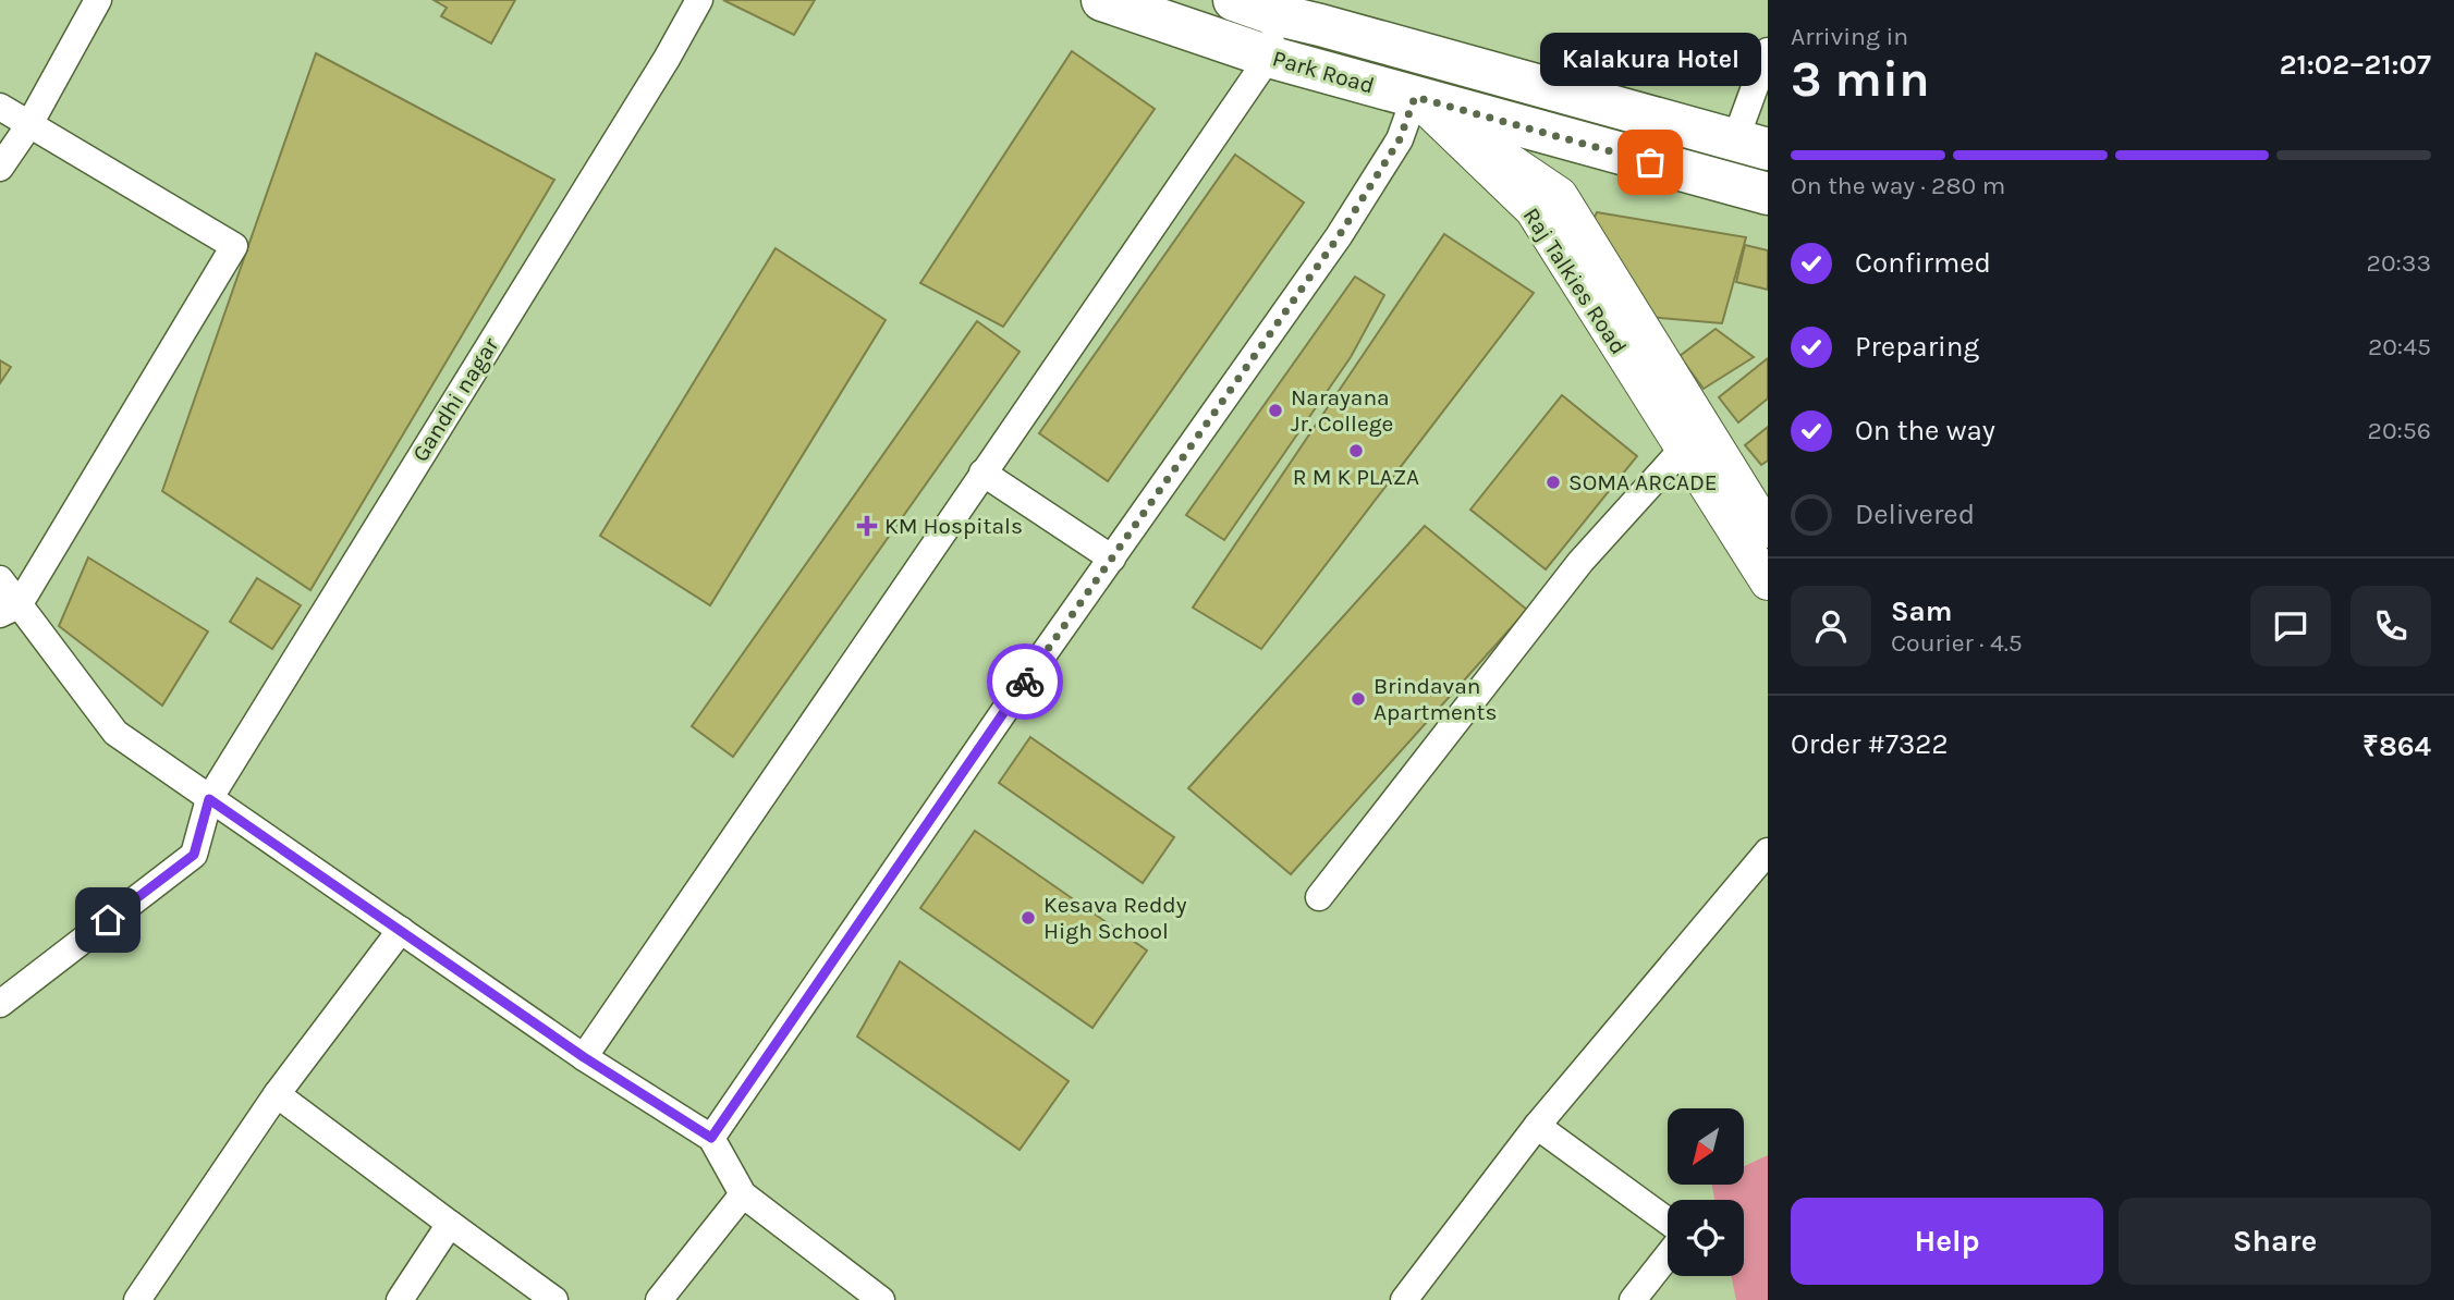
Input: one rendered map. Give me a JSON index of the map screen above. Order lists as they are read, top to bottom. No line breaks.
{"streets":{"main road":["Park Road"],"street":["Raj Talkies Road","Gandhi nagar"]},"crossings":[["Park Road","Raj Talkies Road"]],"places":{"other":["Kalakura Hotel","Narayana Jr. College","R M K PLAZA","SOMA ARCADE","Brindavan Apartments","Kesava Reddy High School"],"health":["KM Hospitals"]},"north":"bottom left","page":{"heading":["3 min","Arriving in","21:02–21:07"],"panel":["Sam","Courier · 4.5","Order #7322","₹864"],"bubble":"Kalakura Hotel","bar":"On the way · 280 m","list":[["Confirmed","20:33"],["Preparing","20:45"],["On the way","20:56"],"Delivered"],"buttons":["Help","Share"]}}
